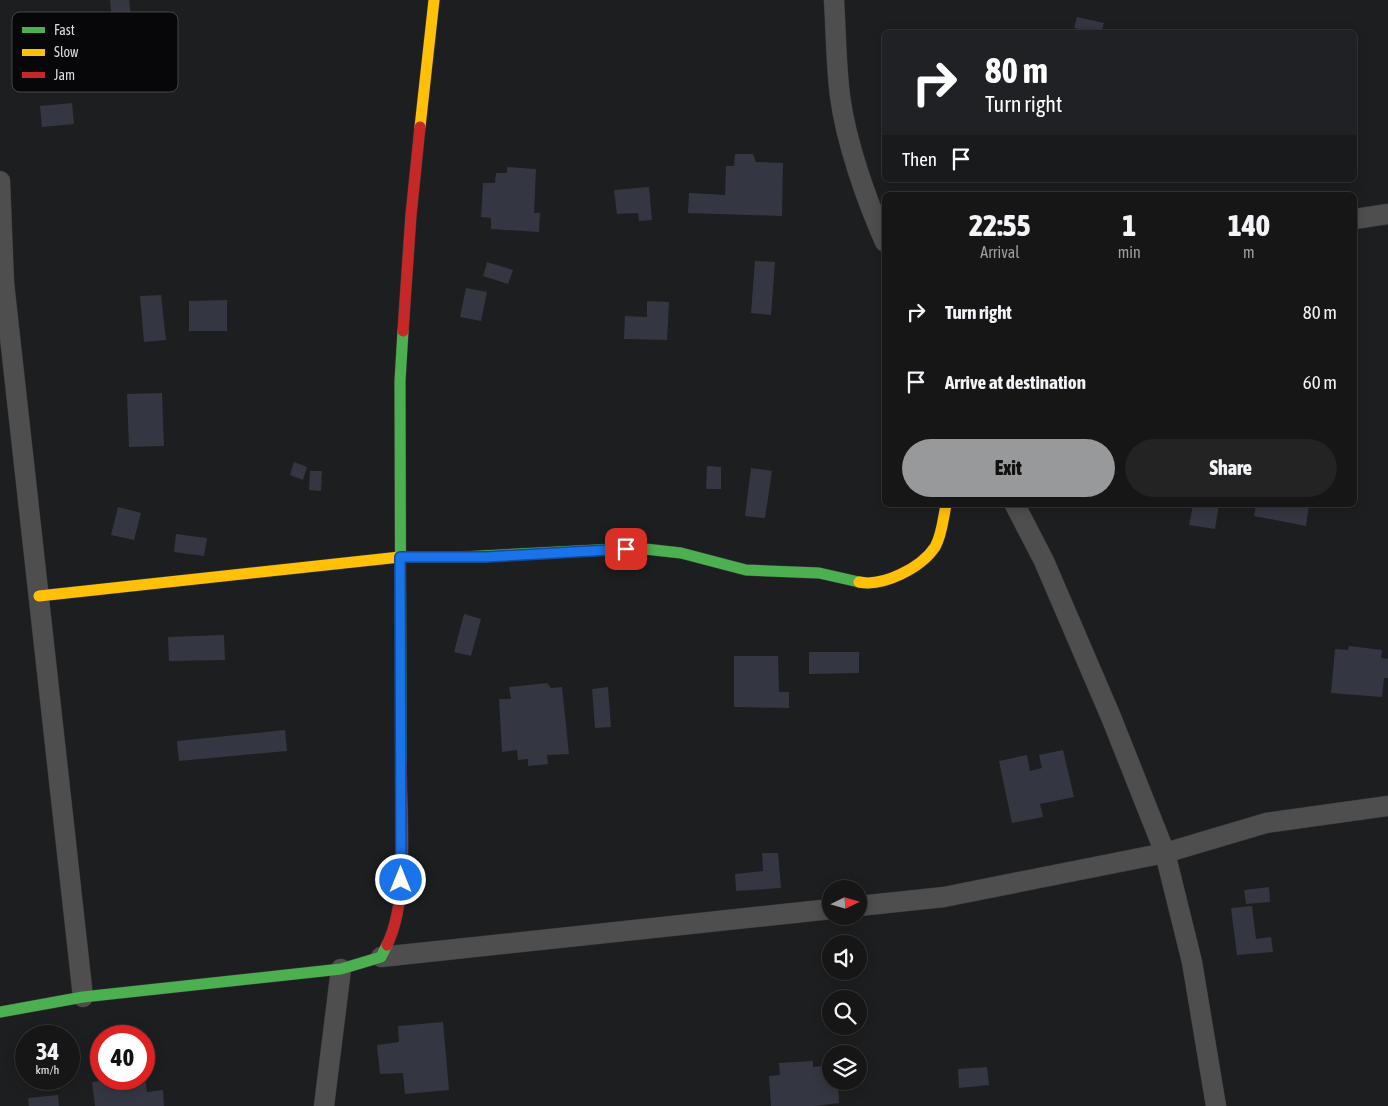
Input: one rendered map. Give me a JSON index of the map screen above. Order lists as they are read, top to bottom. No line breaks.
{"legend":["Fast","Slow","Jam"],"north":"right","page":{"turn":["80 m","Turn right"],"then":"Then","eta":["22:55","Arrival","1","min","140","m"],"list":[{"name":"Turn right","value":"80 m"},{"name":"Arrive at destination","value":"60 m"}],"buttons":["Exit","Share"],"speed":"34 km/h","limit":"40"}}
